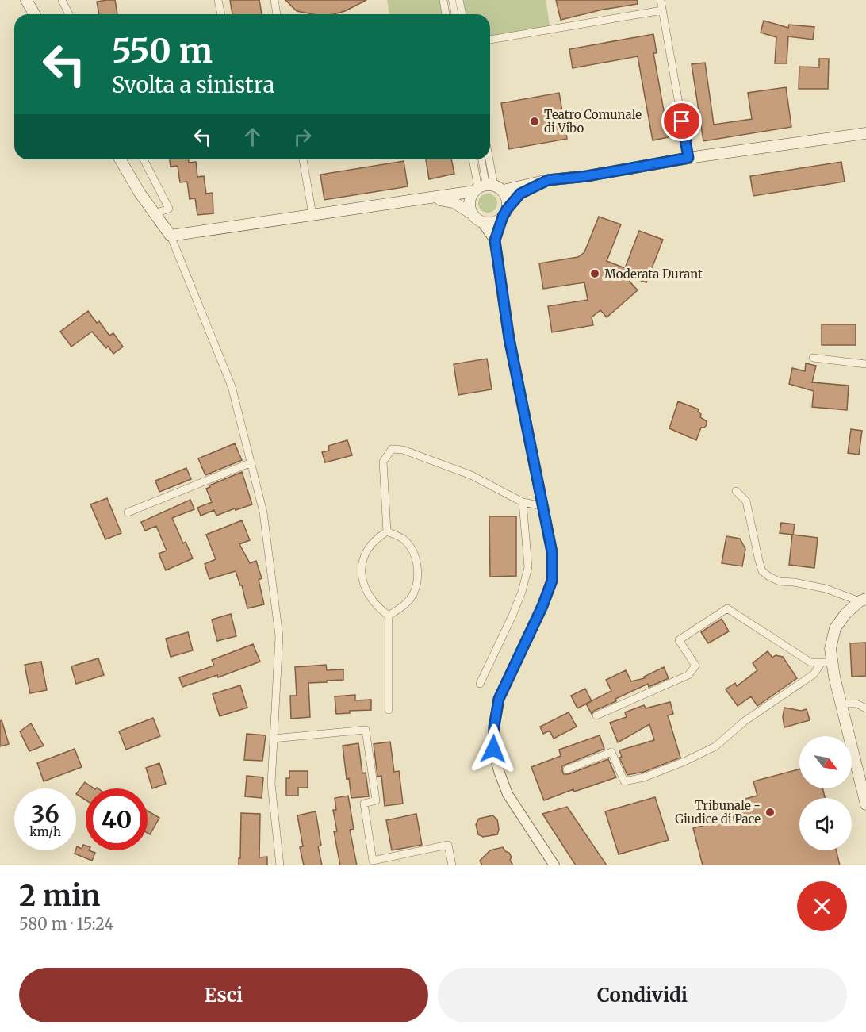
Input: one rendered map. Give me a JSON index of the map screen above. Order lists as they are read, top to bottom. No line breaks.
{"places":["Teatro Comunale di Vibo","Moderata Durant","Tribunale - Giudice di Pace"],"north":"bottom right","page":{"turn":["550 m","Svolta a sinistra"],"speed":"36 km/h","limit":"40","heading":["2 min","580 m · 15:24"],"buttons":["Esci","Condividi"]}}
